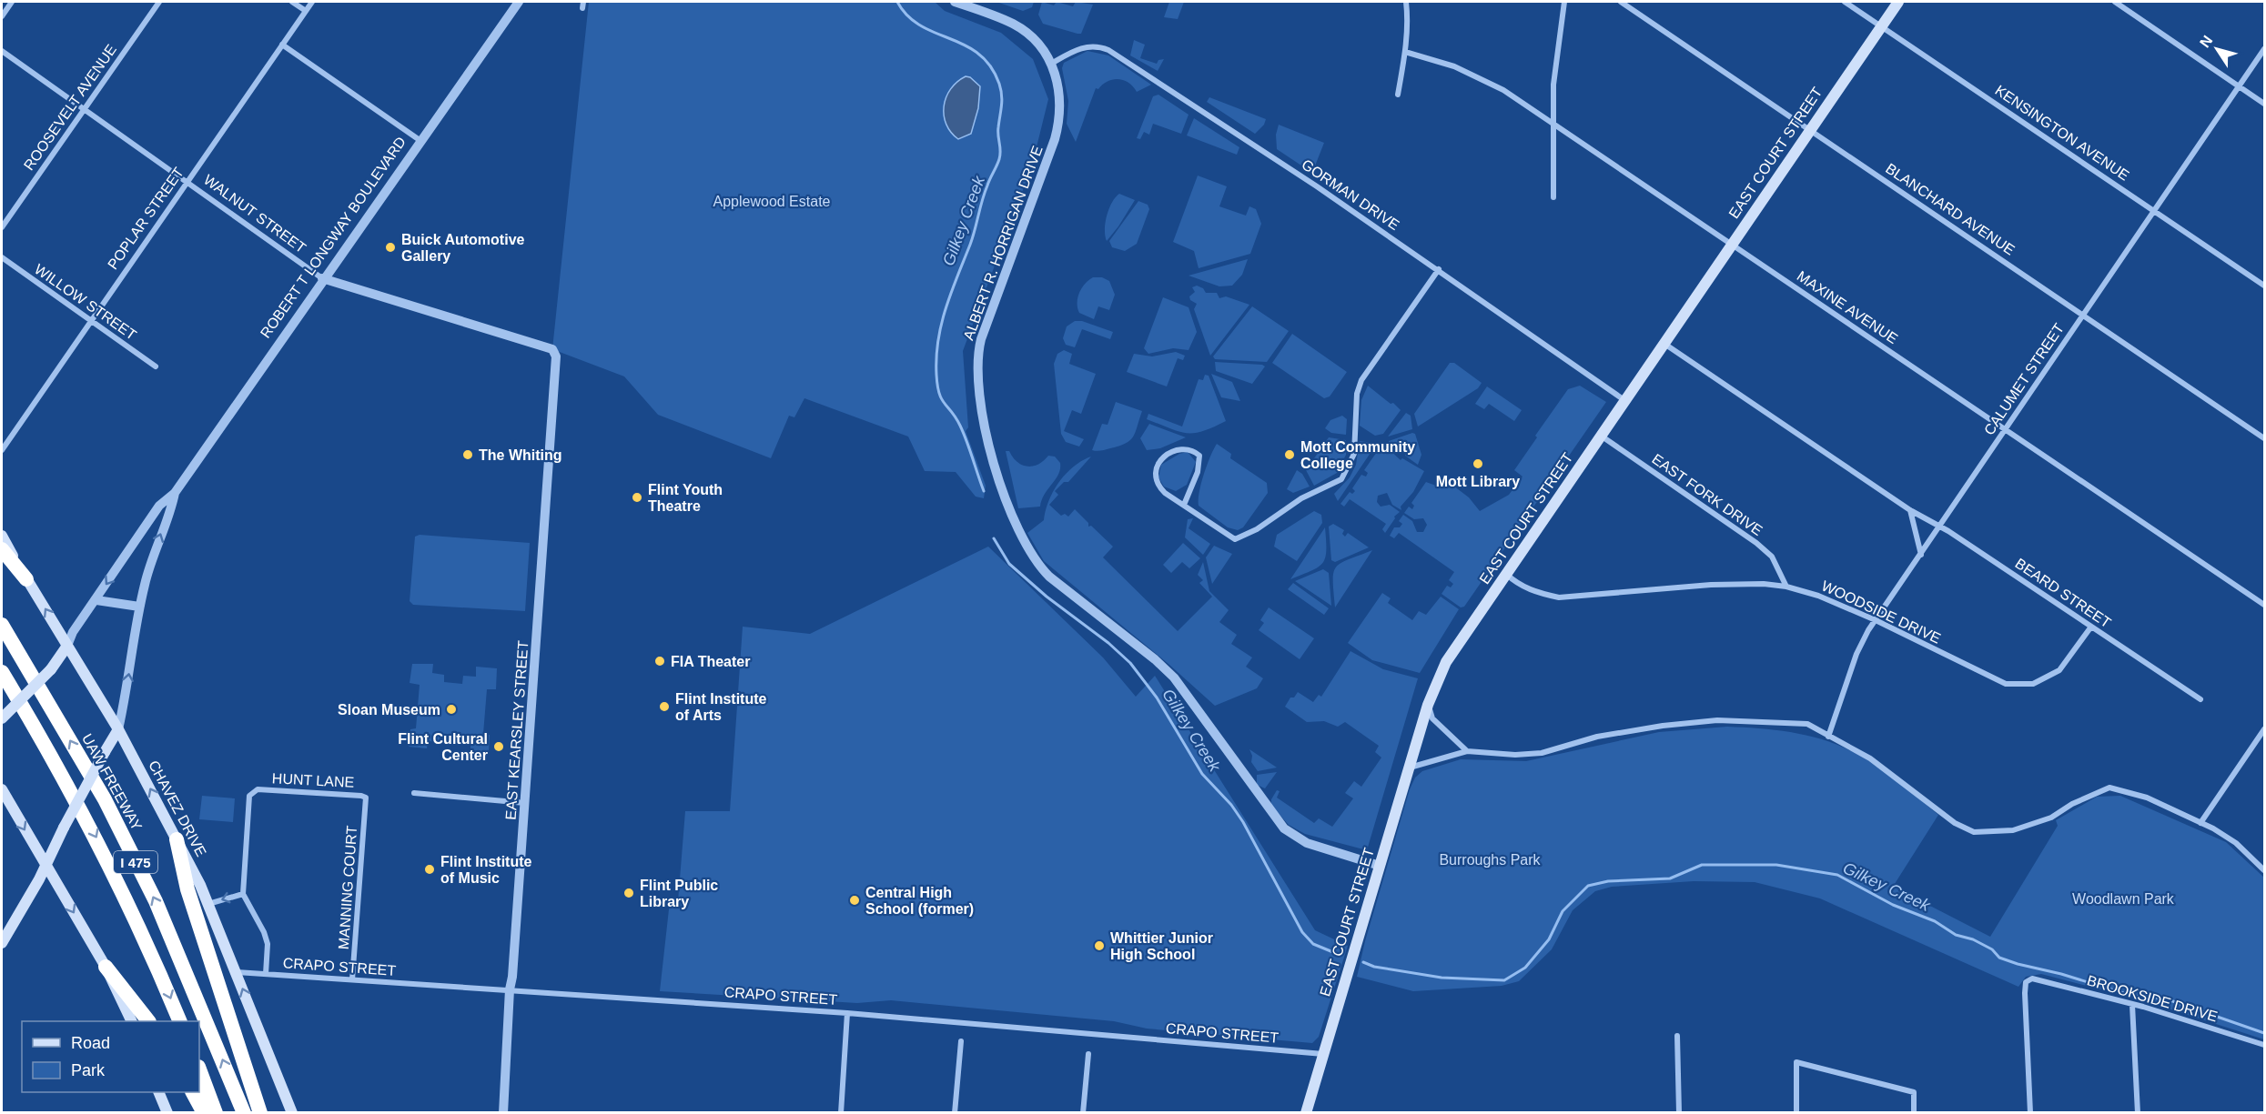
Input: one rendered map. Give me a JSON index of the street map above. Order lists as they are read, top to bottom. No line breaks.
{"streets":{"highway":["UAW FREEWAY","I 475"],"main road":["EAST COURT STREET","ROBERT T LONGWAY BOULEVARD","CHAVEZ DRIVE"],"street":["ROOSEVELT AVENUE","KENSINGTON AVENUE","GORMAN DRIVE","BLANCHARD AVENUE","WALNUT STREET","POPLAR STREET","ALBERT R. HORRIGAN DRIVE","WILLOW STREET","MAXINE AVENUE","CALUMET STREET","EAST FORK DRIVE","BEARD STREET","WOODSIDE DRIVE","EAST KEARSLEY STREET","HUNT LANE","MANNING COURT","CRAPO STREET","BROOKSIDE DRIVE"]},"crossings":[["ROOSEVELT AVENUE","WALNUT STREET"],["KENSINGTON AVENUE","EAST COURT STREET"],["KENSINGTON AVENUE","CALUMET STREET"],["EAST COURT STREET","GORMAN DRIVE"],["EAST COURT STREET","BLANCHARD AVENUE"],["EAST COURT STREET","ALBERT R. HORRIGAN DRIVE"],["EAST COURT STREET","MAXINE AVENUE"],["EAST COURT STREET","EAST FORK DRIVE"],["EAST COURT STREET","BEARD STREET"],["EAST COURT STREET","WOODSIDE DRIVE"],["EAST COURT STREET","CRAPO STREET"],["GORMAN DRIVE","ALBERT R. HORRIGAN DRIVE"],["BLANCHARD AVENUE","CALUMET STREET"],["WALNUT STREET","POPLAR STREET"],["WALNUT STREET","ROBERT T LONGWAY BOULEVARD"],["WALNUT STREET","EAST KEARSLEY STREET"],["POPLAR STREET","WILLOW STREET"],["ROBERT T LONGWAY BOULEVARD","CHAVEZ DRIVE"],["MAXINE AVENUE","CALUMET STREET"],["CALUMET STREET","BEARD STREET"],["CALUMET STREET","WOODSIDE DRIVE"],["EAST FORK DRIVE","WOODSIDE DRIVE"],["BEARD STREET","WOODSIDE DRIVE"],["EAST KEARSLEY STREET","CRAPO STREET"],["HUNT LANE","MANNING COURT"],["CHAVEZ DRIVE","CRAPO STREET"],["MANNING COURT","CRAPO STREET"]],"one_way":["CHAVEZ DRIVE"],"water":["Gilkey Creek"],"parks":["Applewood Estate","Burroughs Park","Woodlawn Park"],"places":["Buick Automotive Gallery","The Whiting","Mott Community College","Mott Library","Flint Youth Theatre","FIA Theater","Flint Institute of Arts","Sloan Museum","Flint Cultural Center","Flint Institute of Music","Flint Public Library","Central High School (former)","Whittier Junior High School"],"legend":["Road","Park"],"north":"top left"}
